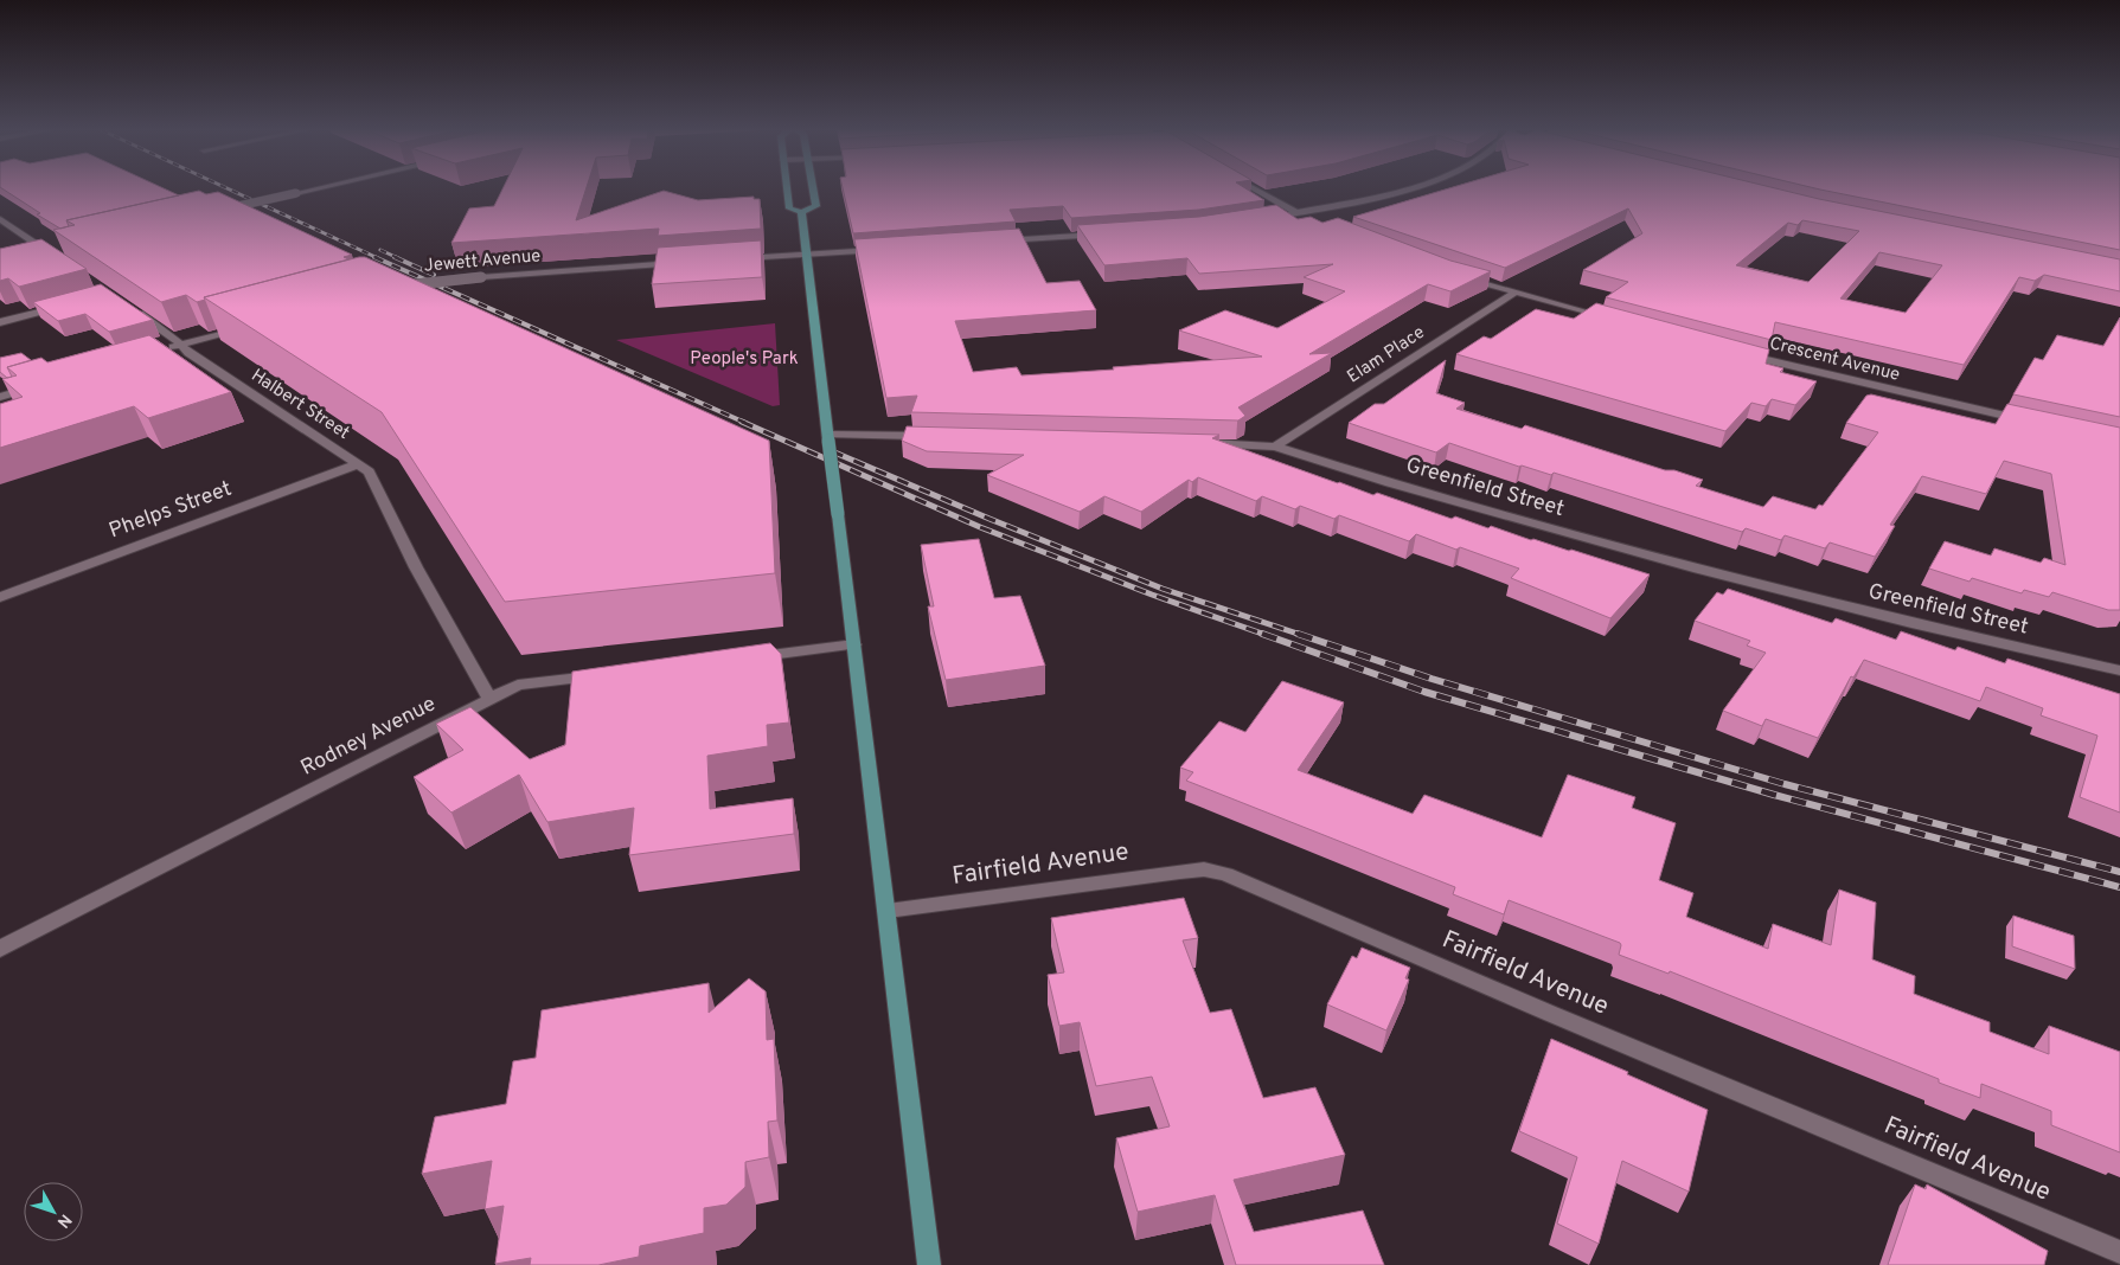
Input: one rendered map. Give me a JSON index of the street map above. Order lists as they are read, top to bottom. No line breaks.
{"streets":{"street":["Jewett Avenue","Elam Place","Crescent Avenue","Halbert Street","Greenfield Street","Phelps Street","Rodney Avenue","Fairfield Avenue"]},"crossings":[["Elam Place","Greenfield Street"],["Halbert Street","Phelps Street"],["Halbert Street","Rodney Avenue"]],"parks":["People's Park"],"north":"bottom right"}
